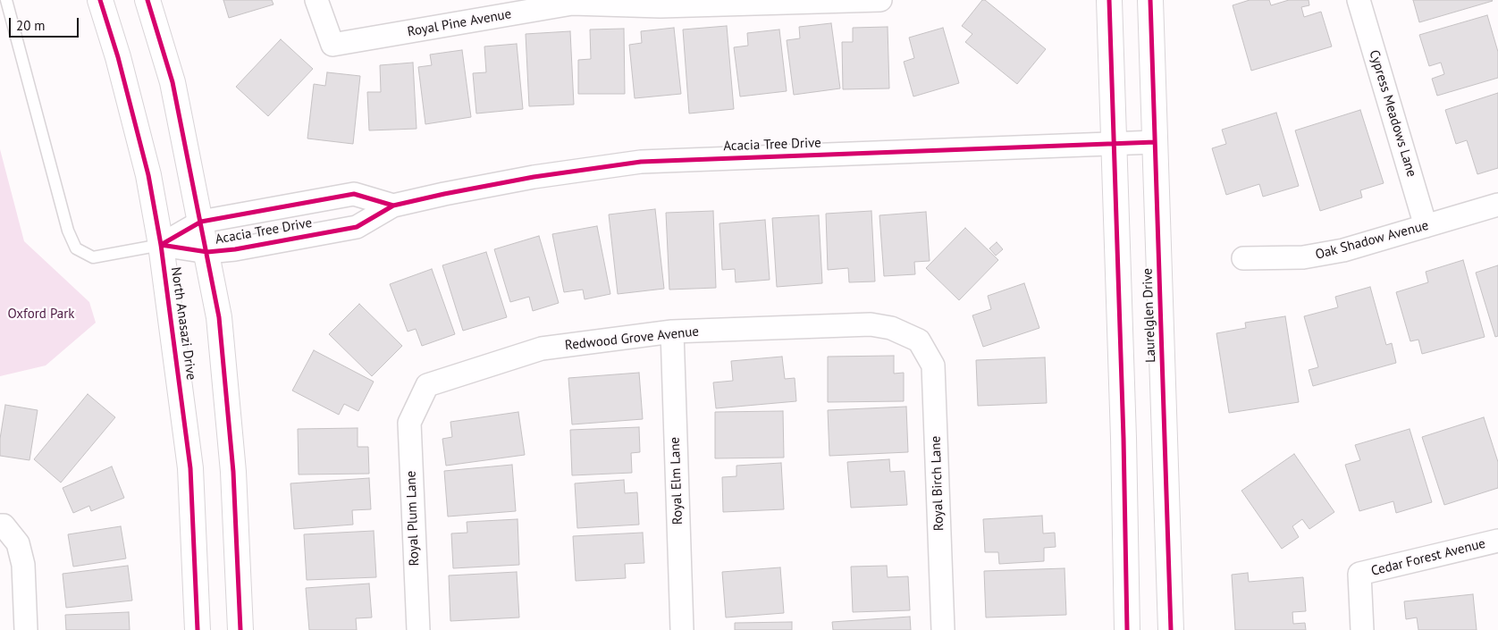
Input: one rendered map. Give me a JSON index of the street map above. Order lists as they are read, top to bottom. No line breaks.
{"streets":{"main road":["Laurelglen Drive","North Anasazi Drive"],"street":["Royal Pine Avenue","Cypress Meadows Lane","Acacia Tree Drive","Oak Shadow Avenue","Redwood Grove Avenue","Royal Elm Lane","Royal Birch Lane","Royal Plum Lane","Cedar Forest Avenue"]},"crossings":[["Cypress Meadows Lane","Oak Shadow Avenue"],["Acacia Tree Drive","Laurelglen Drive"],["Acacia Tree Drive","North Anasazi Drive"],["Redwood Grove Avenue","Royal Elm Lane"],["Redwood Grove Avenue","Royal Birch Lane"],["Redwood Grove Avenue","Royal Plum Lane"]],"parks":["Oxford Park"],"scale_bar":"20 m"}
